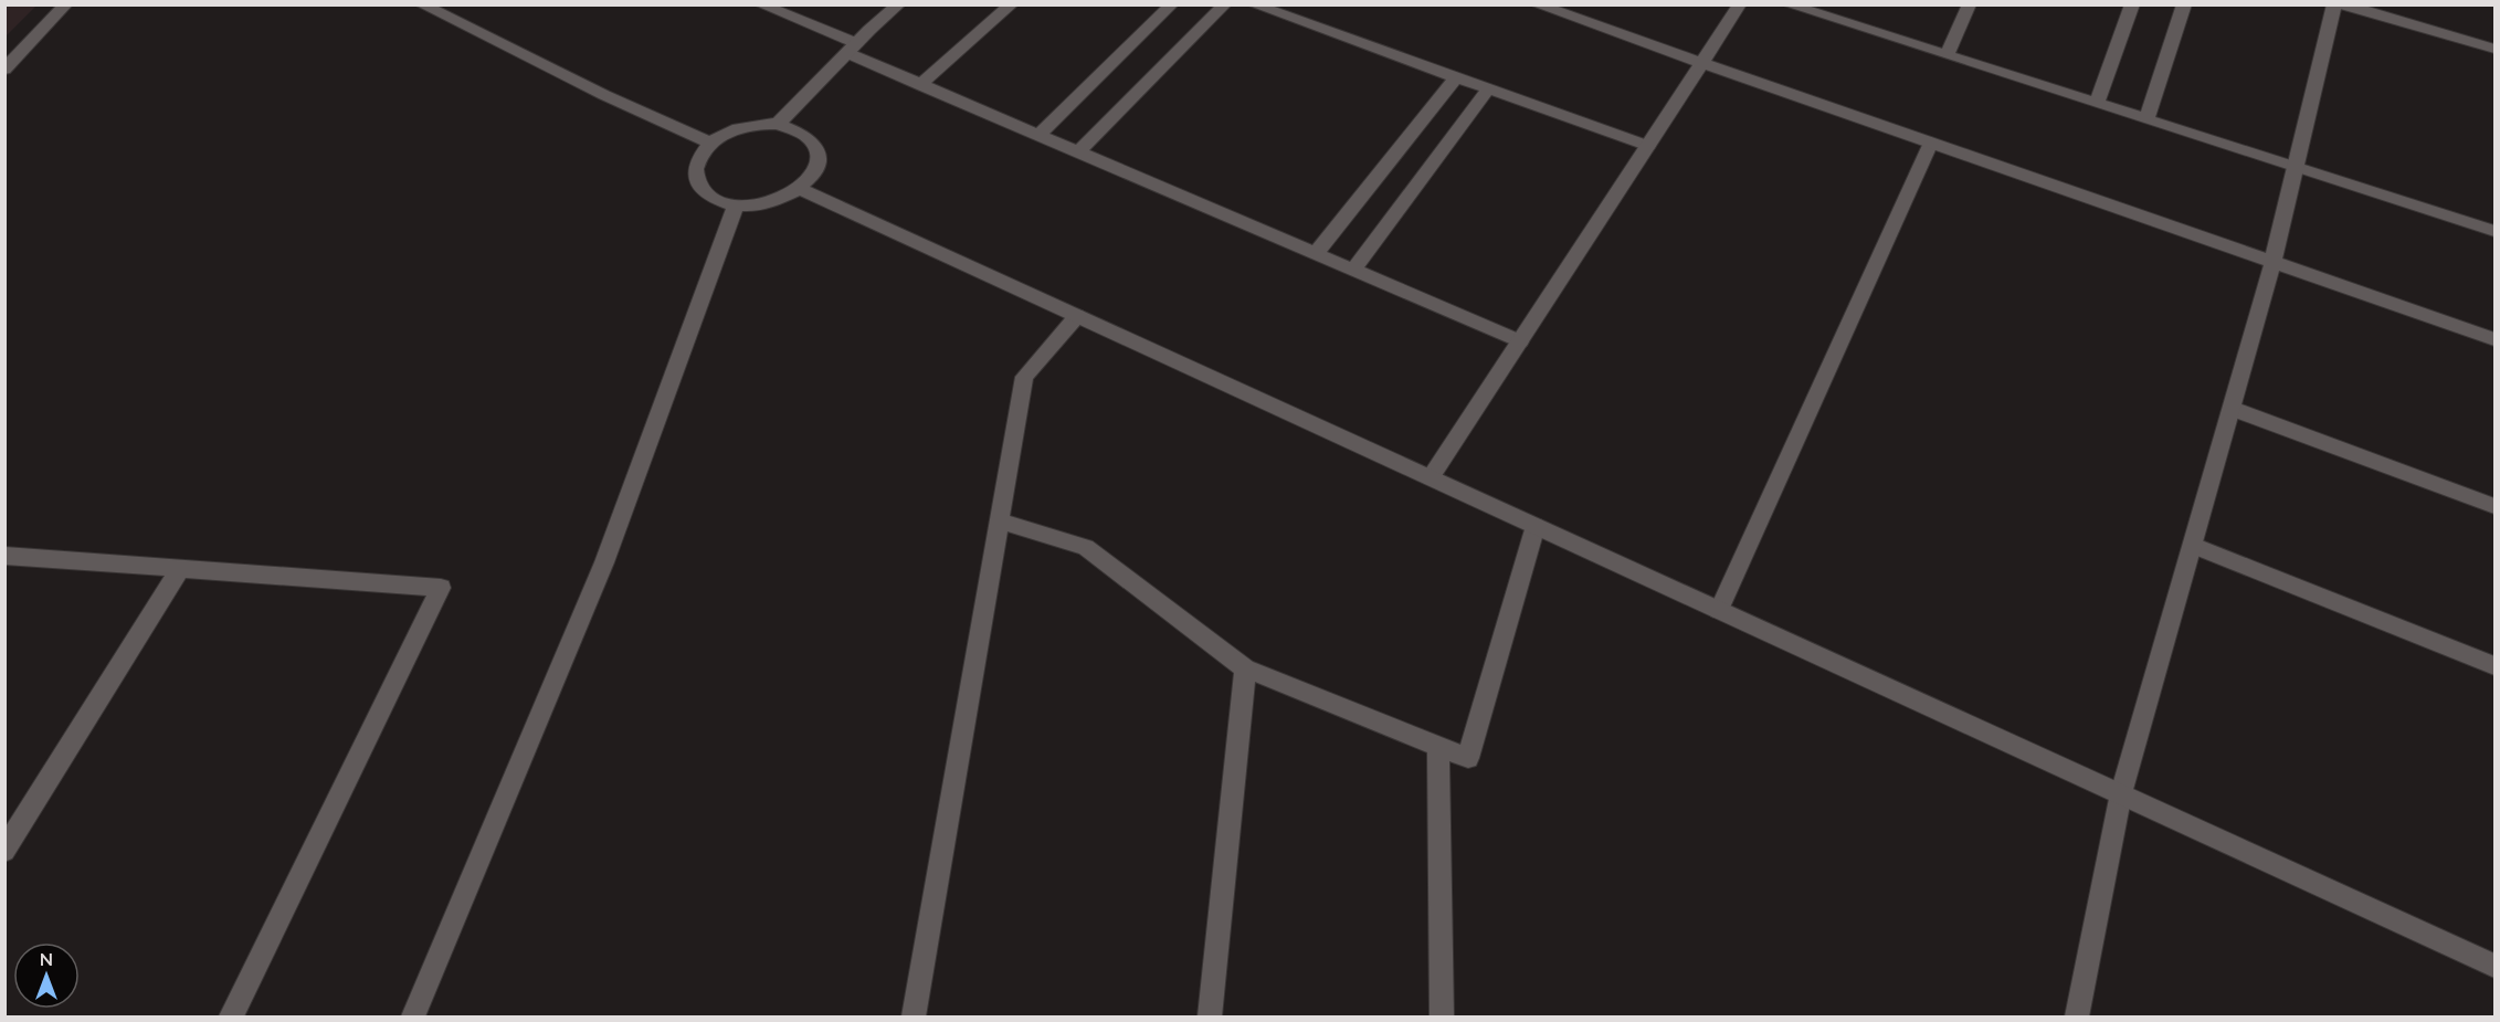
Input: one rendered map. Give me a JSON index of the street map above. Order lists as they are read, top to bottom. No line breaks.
{"north":"top"}
